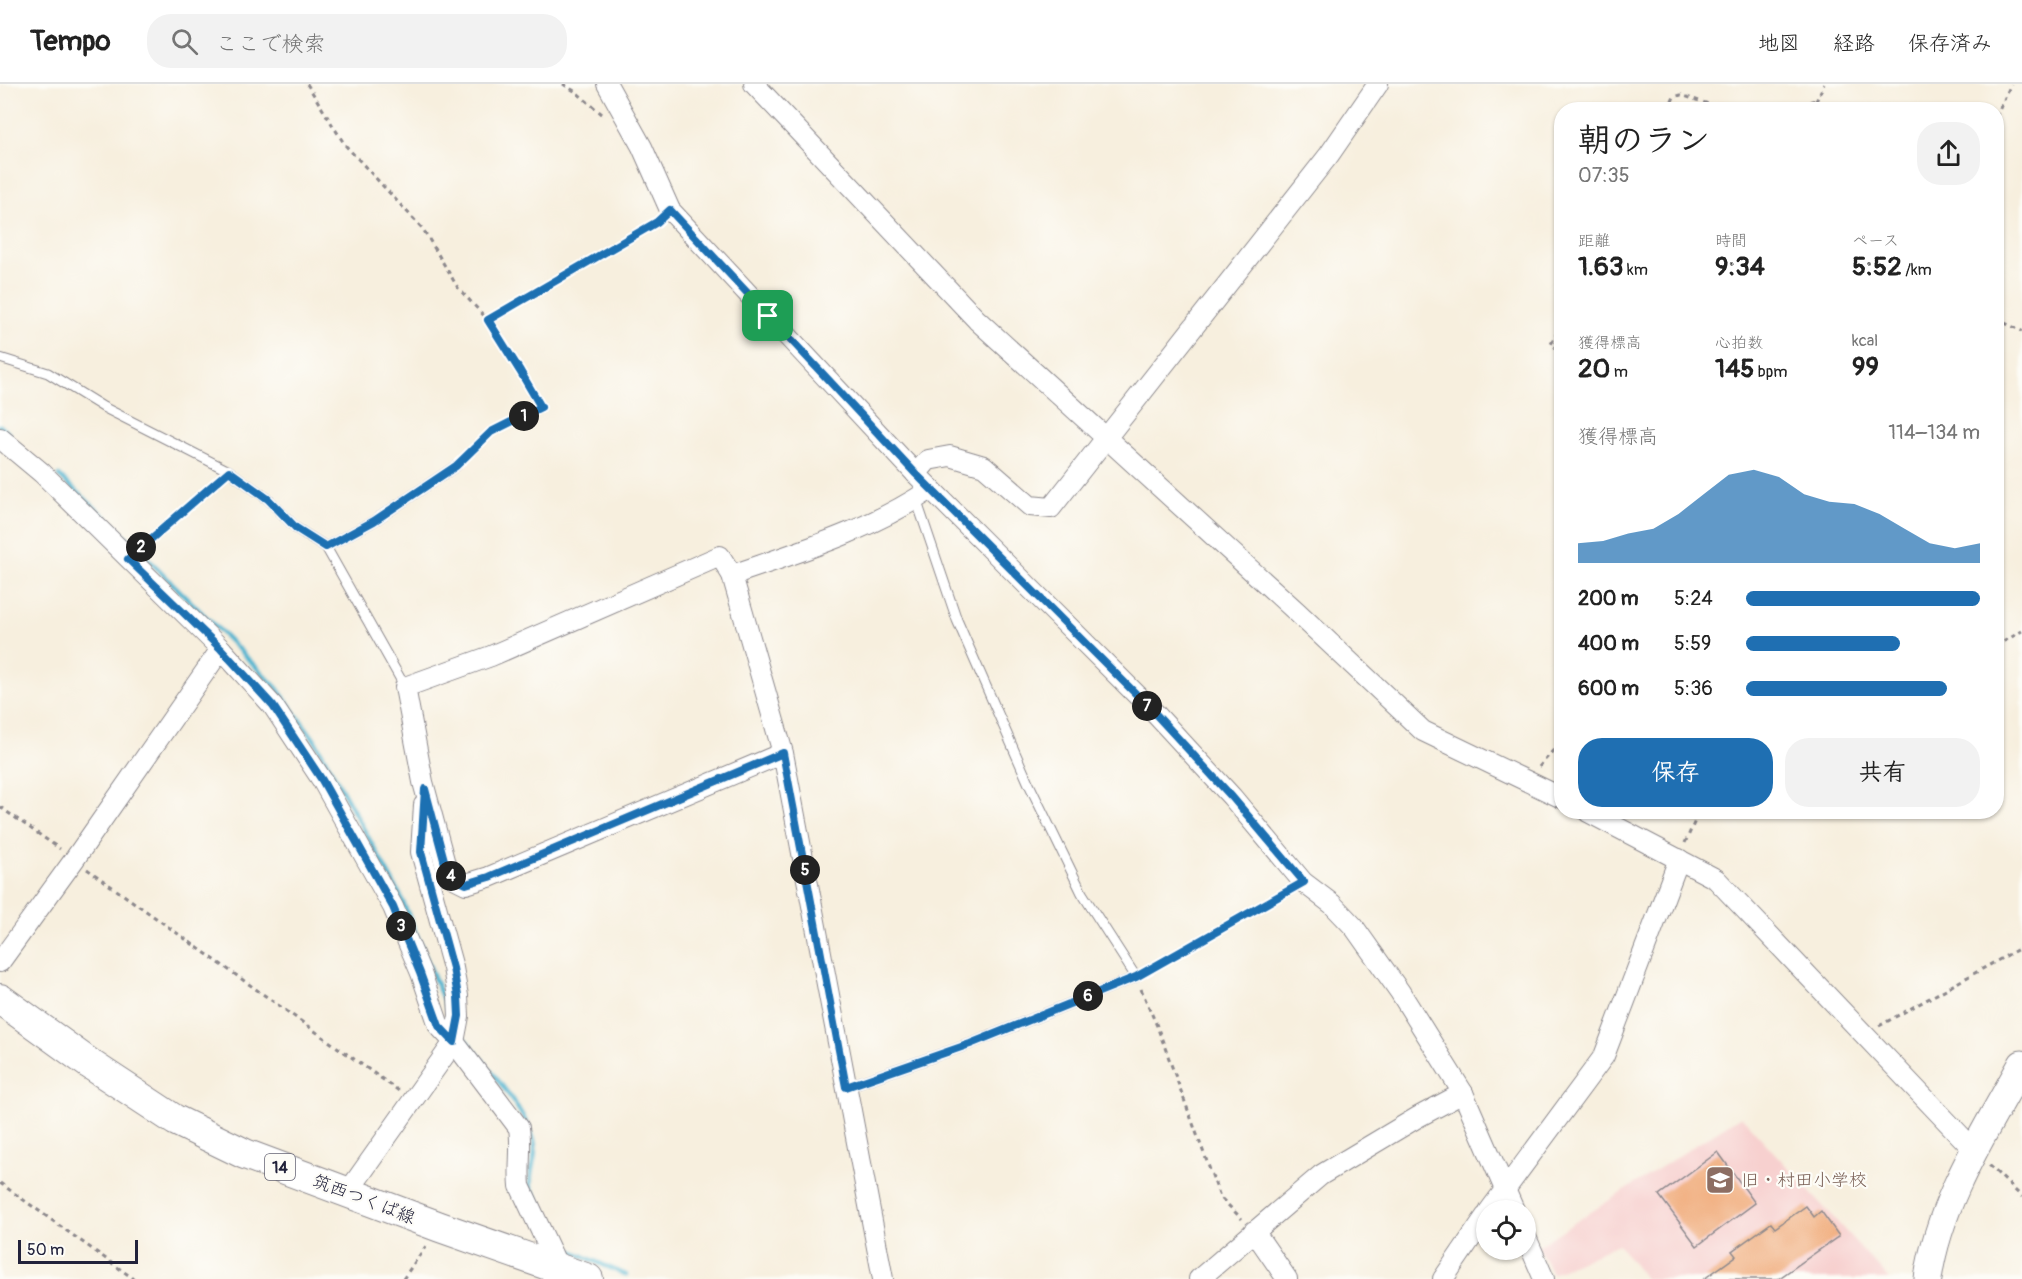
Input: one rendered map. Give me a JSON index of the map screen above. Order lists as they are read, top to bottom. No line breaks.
{"streets":{"main road":["14","筑西つくば線"]},"places":{"school or university":["旧・村田小学校"]},"scale_bar":"50 m","page":{"header":"Tempo","search":"ここで検索","nav":["地図","経路","保存済み"],"heading":["朝のラン","07:35"],"stats":[["距離","1.63 km"],["時間","9:34"],["ペース","5:52 /km"],["獲得標高","20 m"],["心拍数","145 bpm"],["kcal","99"]],"pins":["1","2","7","5","4","3","6"],"chart":["獲得標高","114–134 m"],"list":[{"name":"200 m","note":"5:24"},{"name":"400 m","note":"5:59"},{"name":"600 m","note":"5:36"}],"buttons":["保存","共有"],"scale":"50 m"}}
